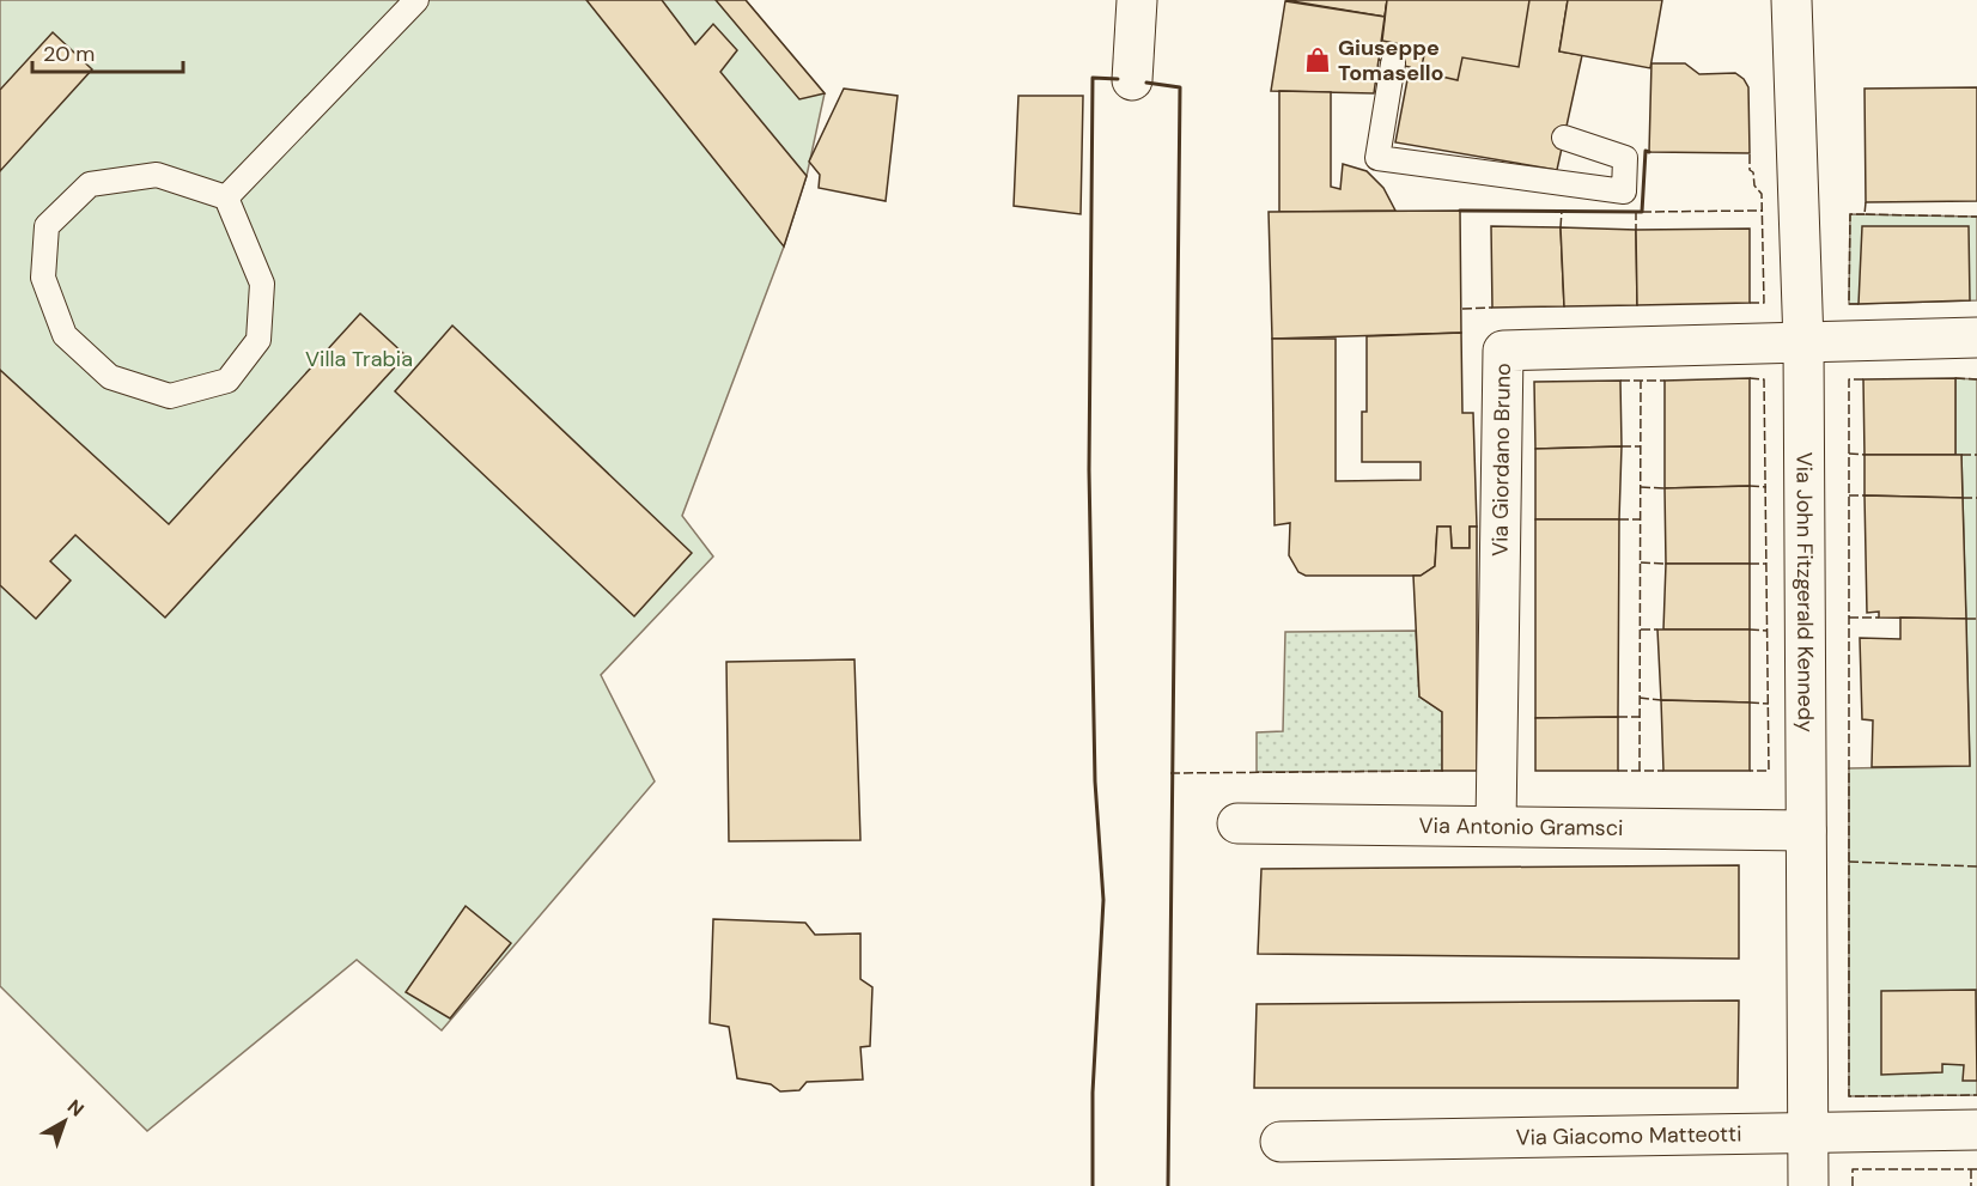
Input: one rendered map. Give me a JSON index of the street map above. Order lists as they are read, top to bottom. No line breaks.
{"streets":{"street":["Via Giordano Bruno","Via John Fitzgerald Kennedy","Via Antonio Gramsci","Via Giacomo Matteotti"]},"crossings":[["Via Giordano Bruno","Via John Fitzgerald Kennedy"],["Via Giordano Bruno","Via Antonio Gramsci"],["Via John Fitzgerald Kennedy","Via Antonio Gramsci"],["Via John Fitzgerald Kennedy","Via Giacomo Matteotti"]],"parks":["Villa Trabia"],"places":{"shop":["Giuseppe Tomasello"]},"scale_bar":"20 m","north":"top right"}
